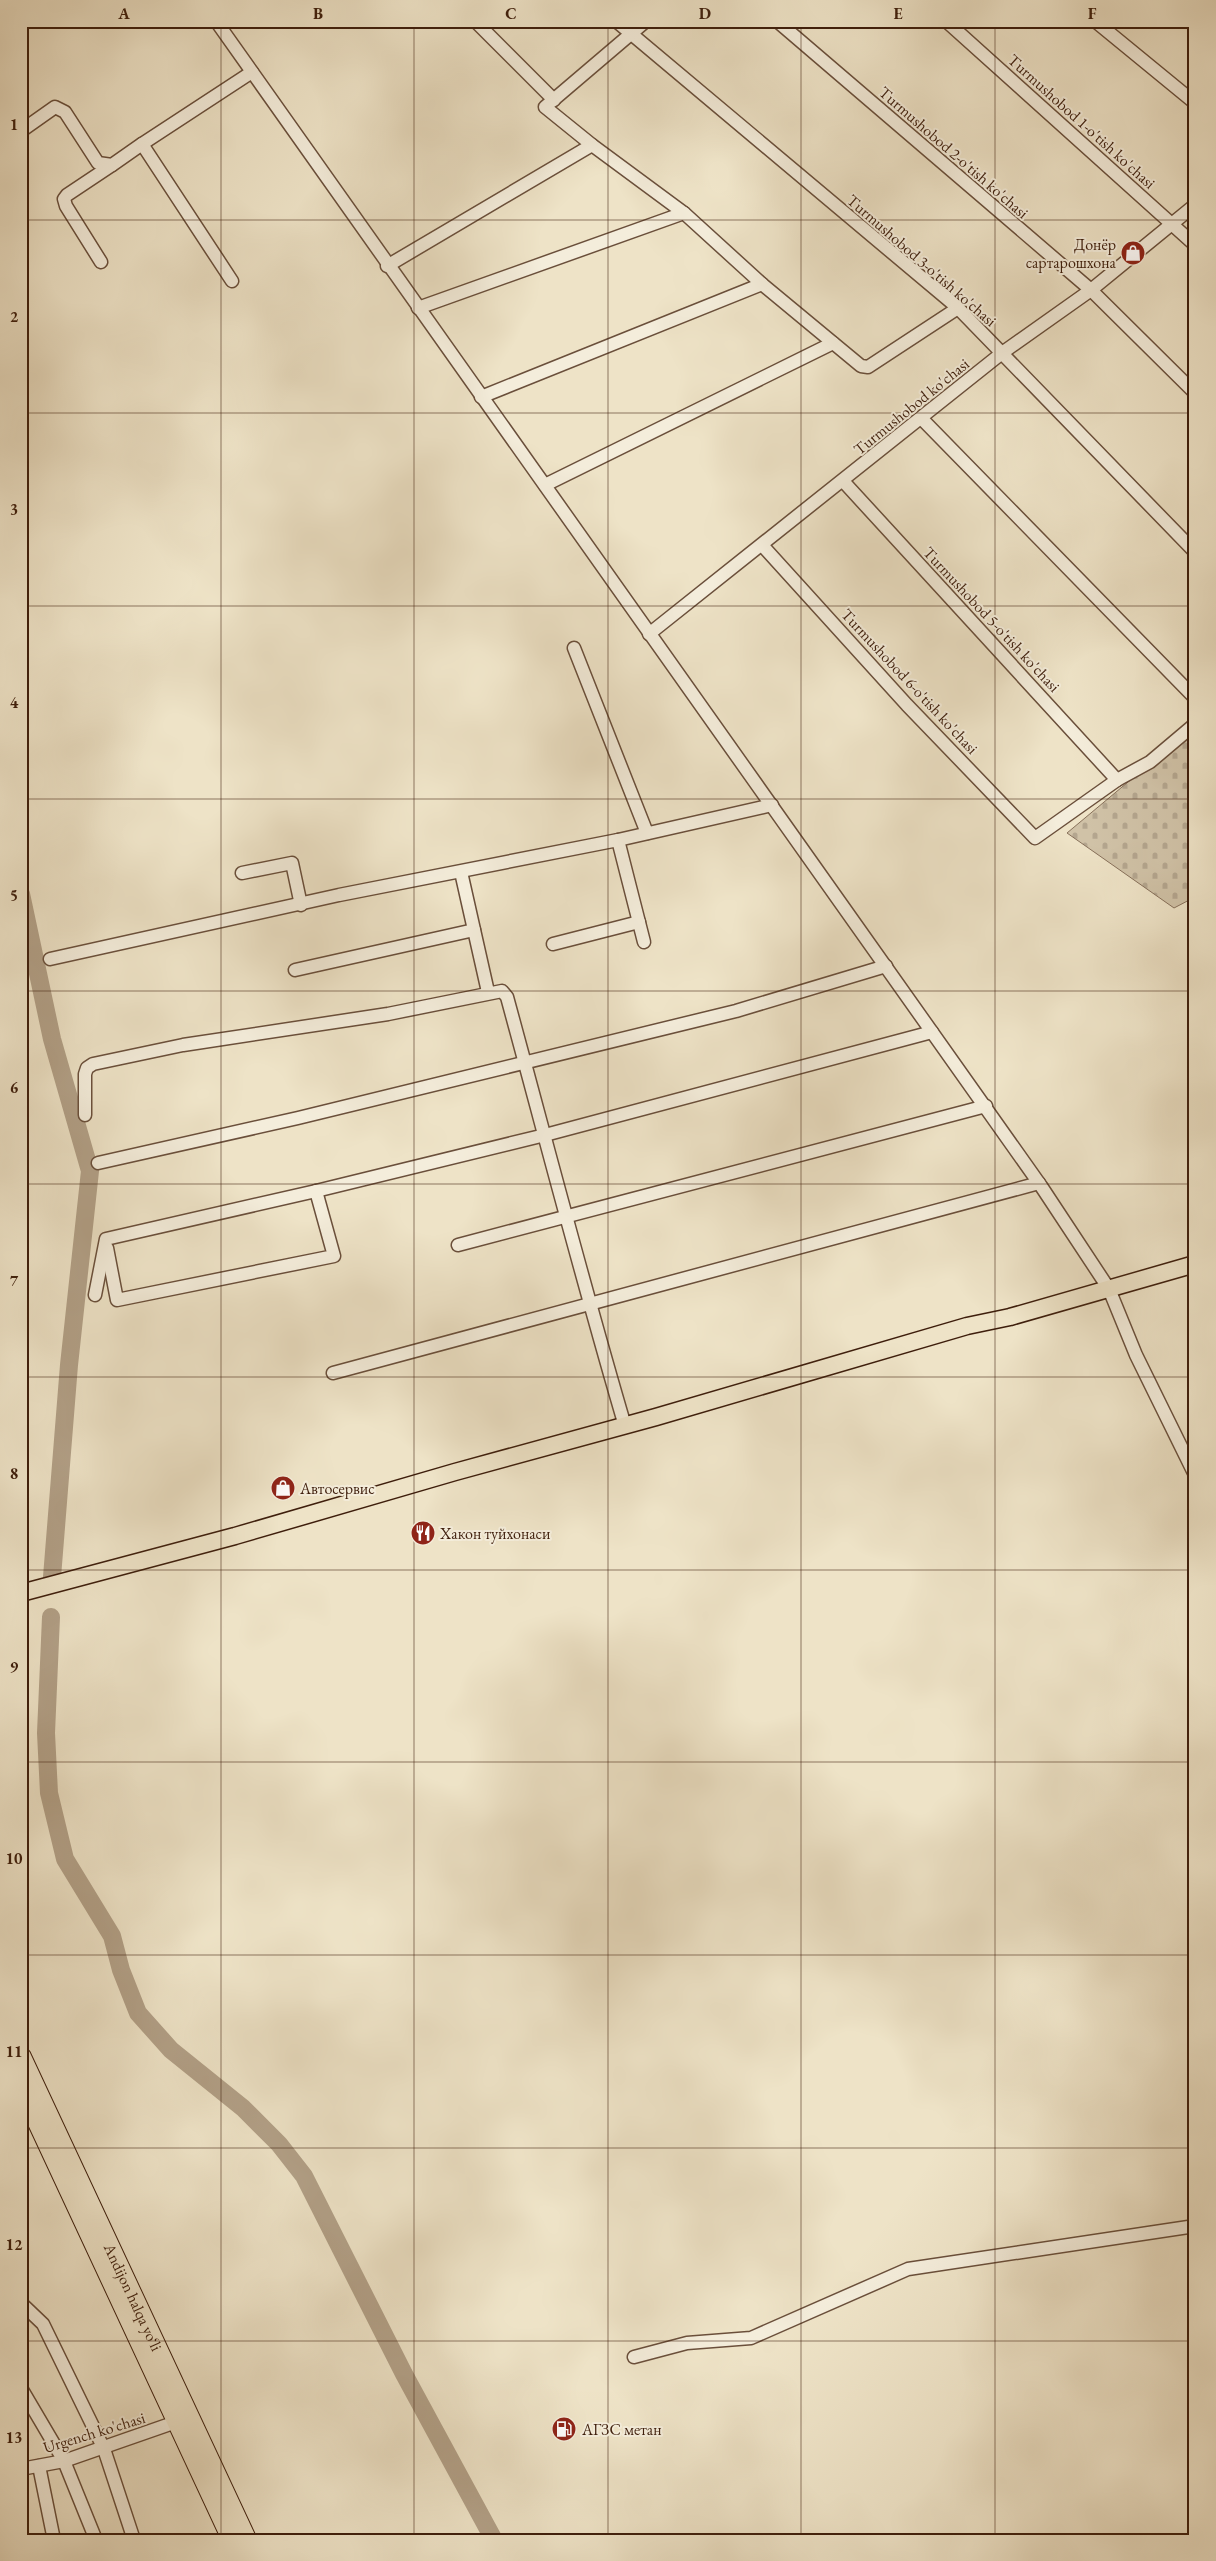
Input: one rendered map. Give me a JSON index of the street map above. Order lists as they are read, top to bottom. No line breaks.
{"streets":{"highway":["Andijon halqa yo‘li"],"street":["Turmushobod 1-o'tish ko'chasi","Turmushobod 2-o'tish ko'chasi","Turmushobod 3-o'tish ko'chasi","Turmushobod ko'chasi","Turmushobod 5-o'tish ko'chasi","Turmushobod 6-o'tish ko'chasi","Urgench ko'chasi"]},"crossings":[["Turmushobod 1-o'tish ko'chasi","Turmushobod ko'chasi"],["Turmushobod 2-o'tish ko'chasi","Turmushobod ko'chasi"],["Turmushobod 3-o'tish ko'chasi","Turmushobod ko'chasi"],["Turmushobod ko'chasi","Turmushobod 5-o'tish ko'chasi"],["Turmushobod ko'chasi","Turmushobod 6-o'tish ko'chasi"],["Turmushobod 5-o'tish ko'chasi","Turmushobod 6-o'tish ko'chasi"],["Andijon halqa yo‘li","Urgench ko'chasi"]],"places":{"shop":["Донёр сартарошхона","Автосервис"],"restaurant":["Хакон туйхонаси"],"fuel station":["АГЗС метан"]},"grid":{"columns":["A","B","C","D","E","F"],"rows":["1","2","3","4","5","6","7","8","9","10","11","12","13"]}}
